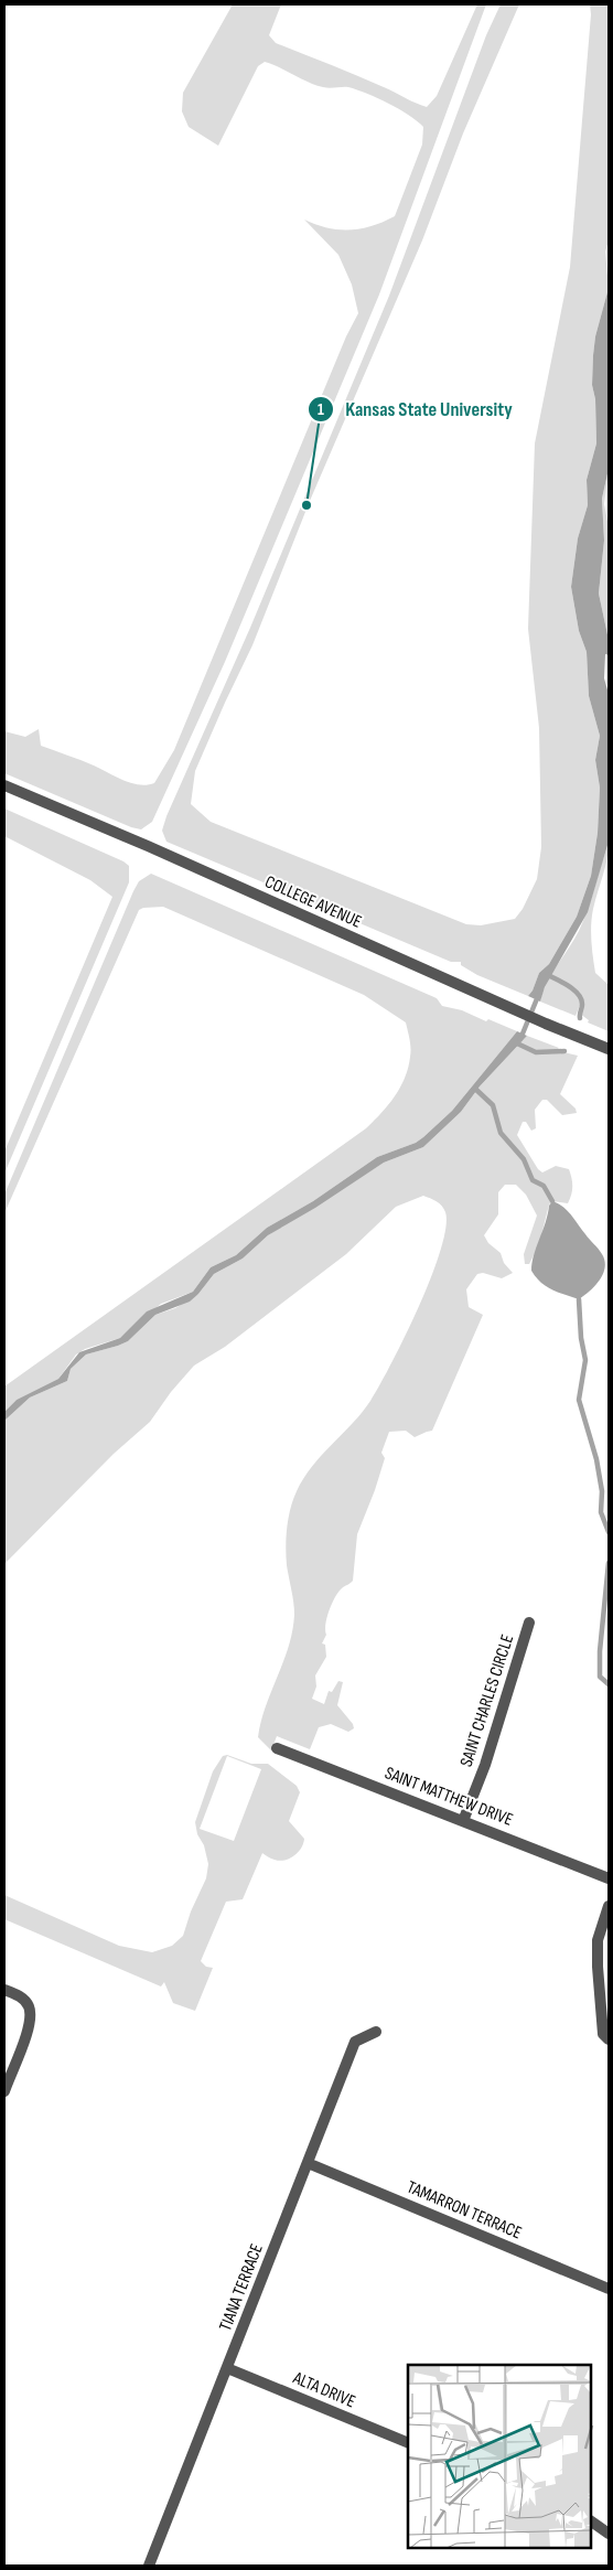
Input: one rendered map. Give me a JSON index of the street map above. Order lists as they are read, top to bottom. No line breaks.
{"streets":{"street":["COLLEGE AVENUE","SAINT CHARLES CIRCLE","SAINT MATTHEW DRIVE","TAMARRON TERRACE","TIANA TERRACE","ALTA DRIVE"]},"crossings":[["SAINT CHARLES CIRCLE","SAINT MATTHEW DRIVE"],["TAMARRON TERRACE","TIANA TERRACE"],["TIANA TERRACE","ALTA DRIVE"]],"places":["Kansas State University"]}
